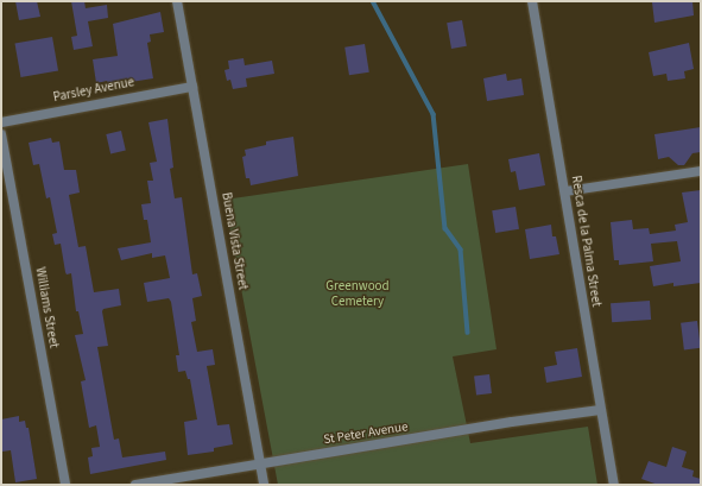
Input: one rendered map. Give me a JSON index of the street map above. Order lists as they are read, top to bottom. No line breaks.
{"streets":{"street":["Parsley Avenue","Buena Vista Street","Resca de la Palma Street","Williams Street","St Peter Avenue"]},"crossings":[["Parsley Avenue","Buena Vista Street"],["Buena Vista Street","St Peter Avenue"],["Resca de la Palma Street","St Peter Avenue"]],"parks":["Greenwood Cemetery"]}
